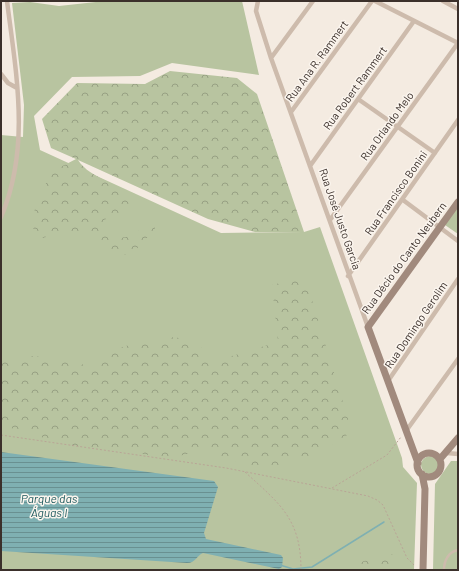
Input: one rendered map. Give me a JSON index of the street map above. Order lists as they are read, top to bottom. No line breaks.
{"streets":{"street":["Rua Ana R. Rammert","Rua Robert Rammert","Rua Orlando Melo","Rua Francisco Bonini","Rua José Justo Garcia","Rua Décio do Canto Neubern","Rua Domingo Gerolim"]},"crossings":[["Rua Ana R. Rammert","Rua José Justo Garcia"],["Rua Robert Rammert","Rua José Justo Garcia"],["Rua Orlando Melo","Rua José Justo Garcia"],["Rua Francisco Bonini","Rua José Justo Garcia"],["Rua José Justo Garcia","Rua Décio do Canto Neubern"],["Rua José Justo Garcia","Rua Domingo Gerolim"]],"water":["Parque das Águas I"]}
